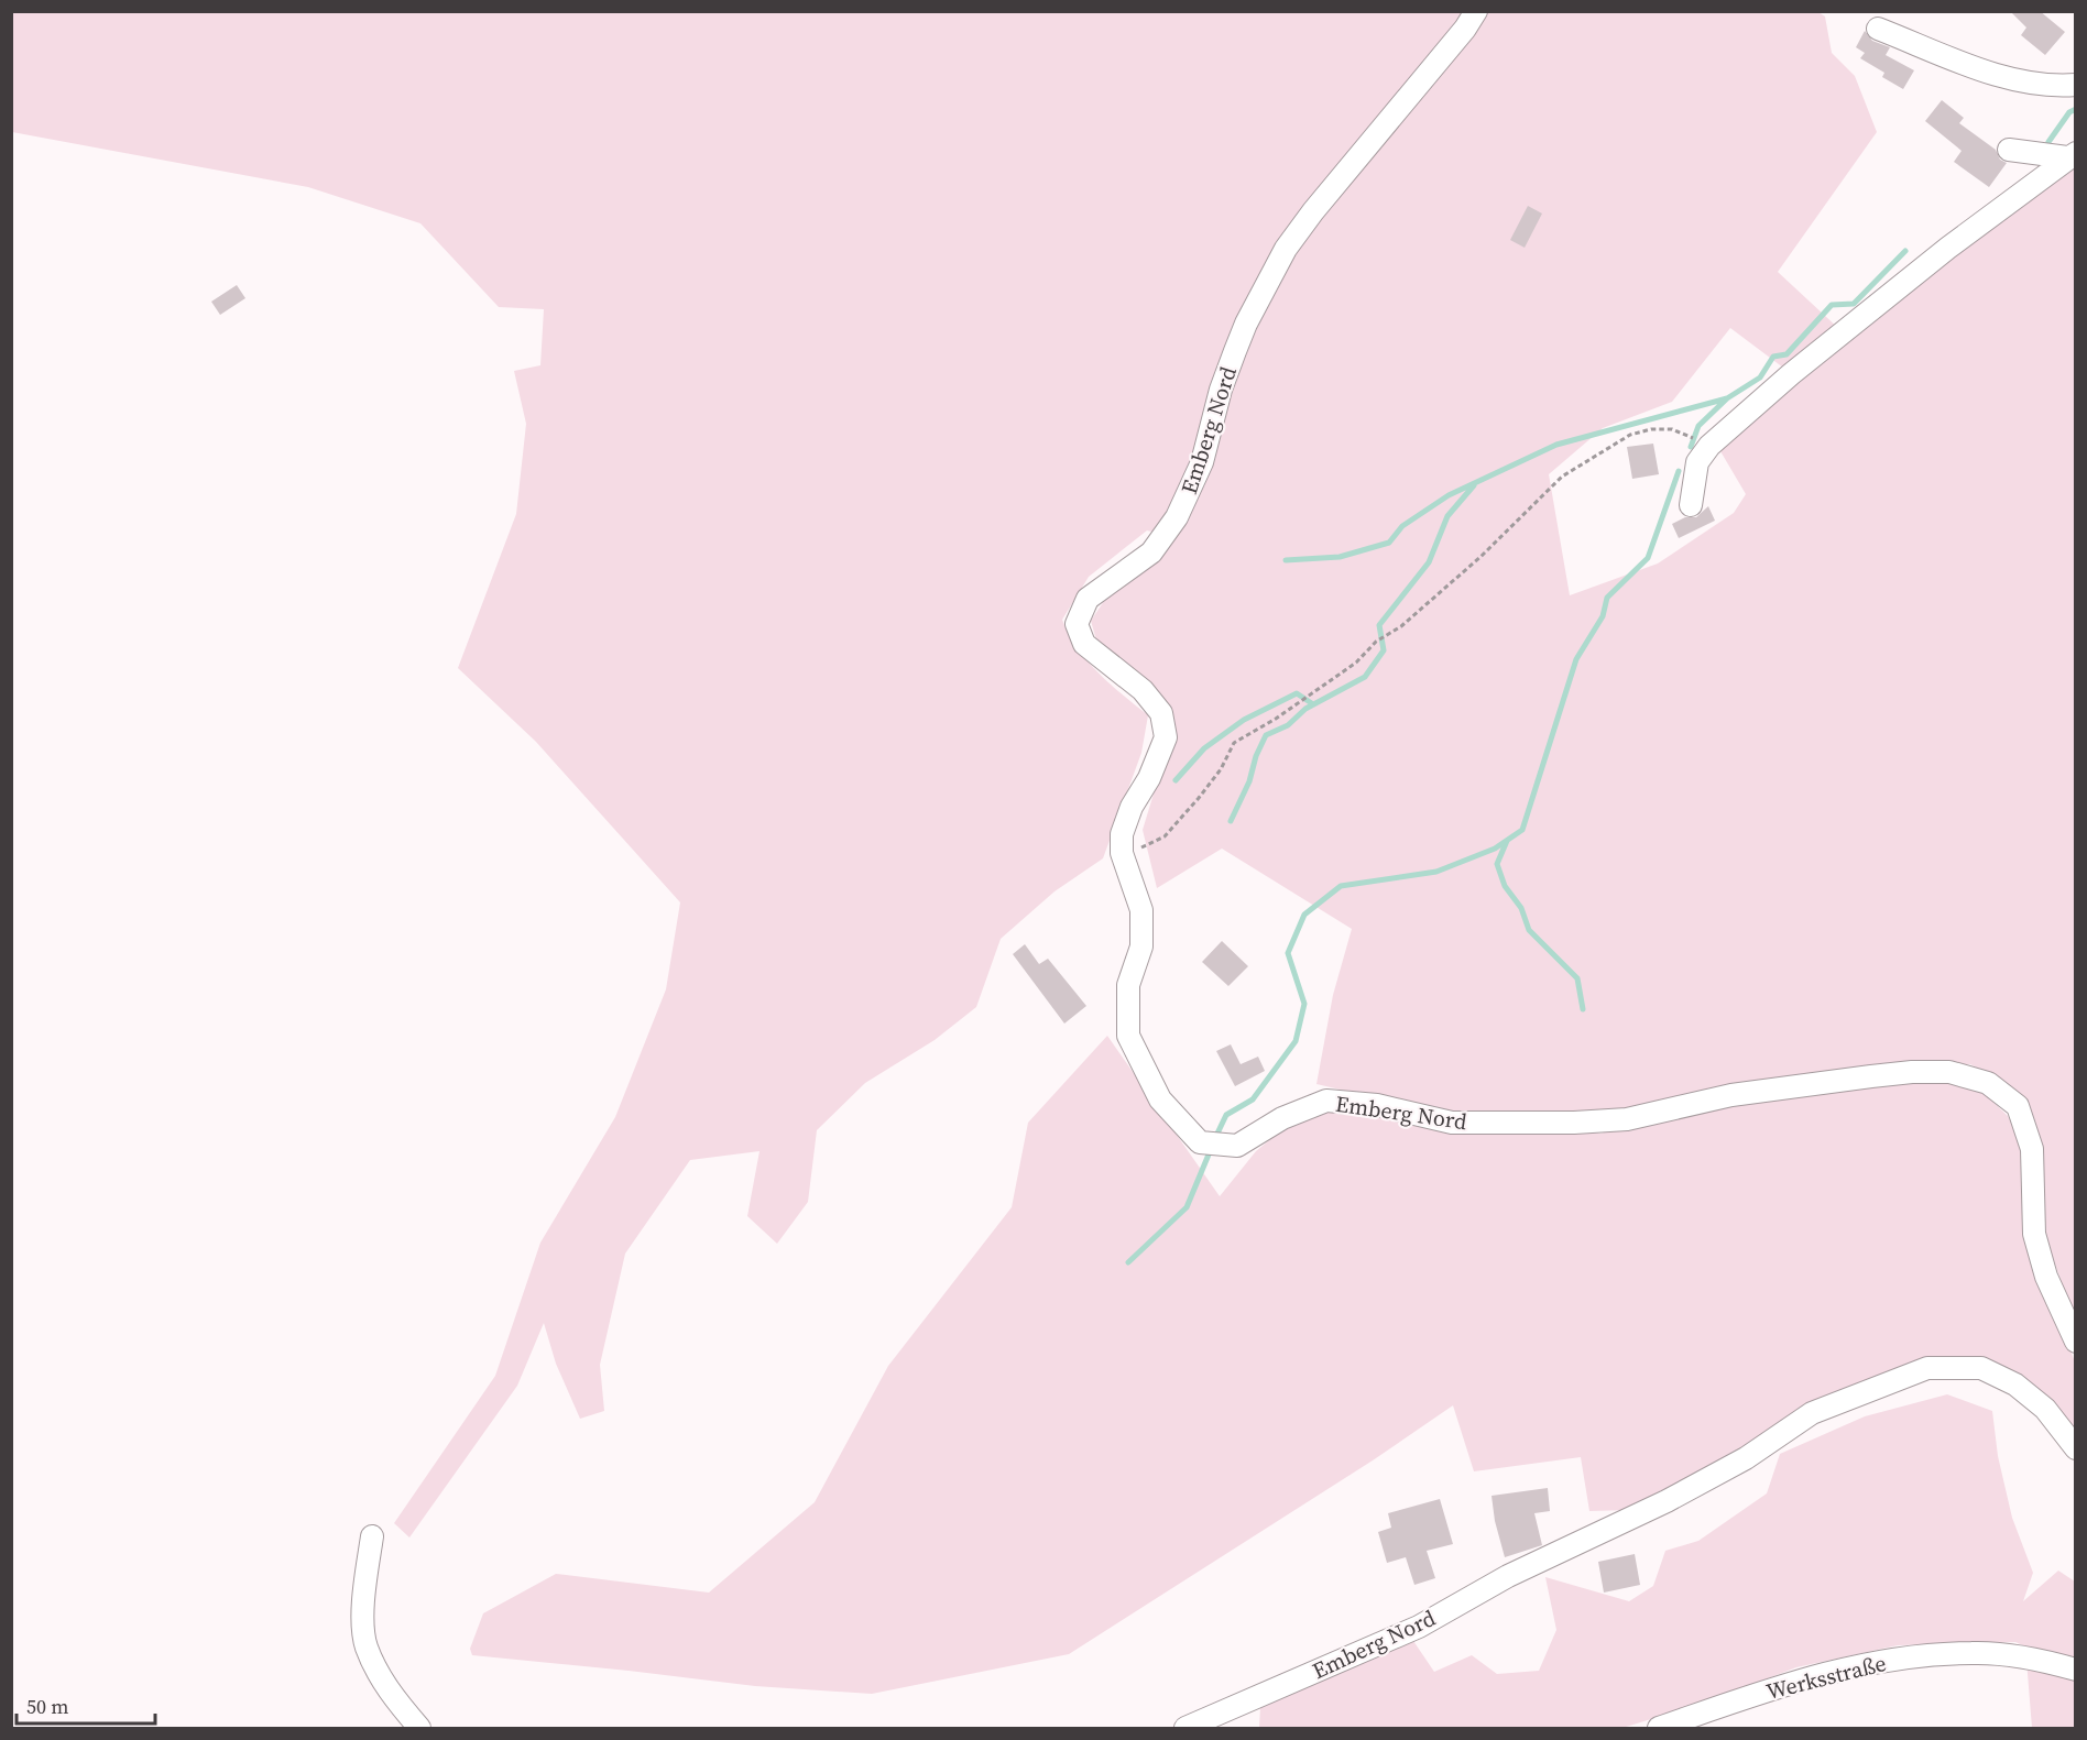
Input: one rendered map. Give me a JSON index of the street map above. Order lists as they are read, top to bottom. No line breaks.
{"streets":{"street":["Emberg Nord","Werksstraße"]},"scale_bar":"50 m"}
